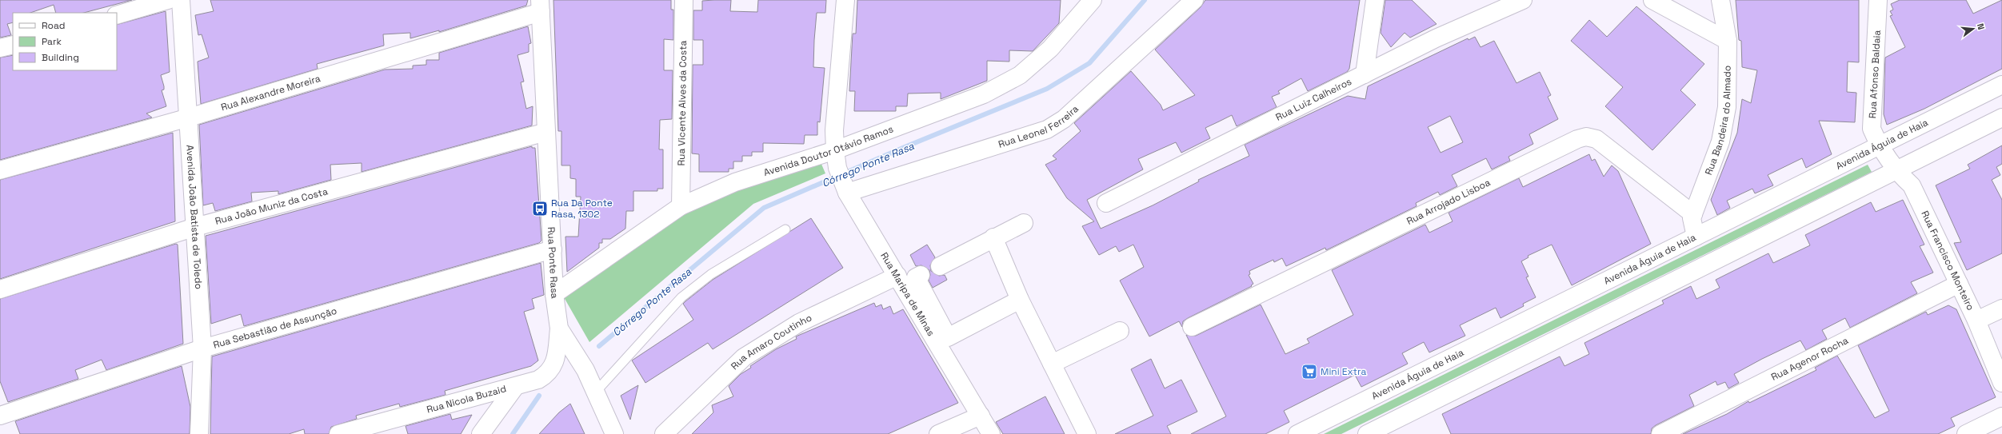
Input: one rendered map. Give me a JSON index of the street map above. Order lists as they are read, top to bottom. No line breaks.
{"streets":{"street":["Rua Afonso Baldaia","Rua Alexandre Moreira","Rua Luiz Calheiros","Rua Vicente Alves da Costa","Rua Bandeira do Almado","Rua Leonel Ferreira","Avenida Águia de Haia","Avenida Doutor Otávio Ramos","Rua Arrojado Lisboa","Rua João Muniz da Costa","Avenida João Batista de Toledo","Rua Francisco Monteiro","Rua Ponte Rasa","Rua Maripa de Minas","Rua Sebastião de Assunção","Rua Amaro Coutinho","Rua Agenor Rocha","Rua Nicola Buzaid"]},"crossings":[["Rua Afonso Baldaia","Avenida Águia de Haia"],["Rua Afonso Baldaia","Rua Francisco Monteiro"],["Rua Alexandre Moreira","Avenida João Batista de Toledo"],["Rua Alexandre Moreira","Rua Ponte Rasa"],["Rua Vicente Alves da Costa","Avenida Doutor Otávio Ramos"],["Rua Bandeira do Almado","Avenida Águia de Haia"],["Rua Bandeira do Almado","Rua Arrojado Lisboa"],["Rua Leonel Ferreira","Rua Maripa de Minas"],["Avenida Águia de Haia","Rua Francisco Monteiro"],["Avenida Doutor Otávio Ramos","Rua Ponte Rasa"],["Avenida Doutor Otávio Ramos","Rua Maripa de Minas"],["Rua João Muniz da Costa","Avenida João Batista de Toledo"],["Rua João Muniz da Costa","Rua Ponte Rasa"],["Avenida João Batista de Toledo","Rua Sebastião de Assunção"],["Rua Francisco Monteiro","Rua Agenor Rocha"],["Rua Ponte Rasa","Rua Sebastião de Assunção"],["Rua Ponte Rasa","Rua Nicola Buzaid"],["Rua Maripa de Minas","Rua Amaro Coutinho"]],"water":["Córrego Ponte Rasa"],"places":{"bus stop":["Rua Da Ponte Rasa, 1302"],"supermarket":["Mini Extra"]},"legend":["Road","Park","Building"],"north":"right"}
